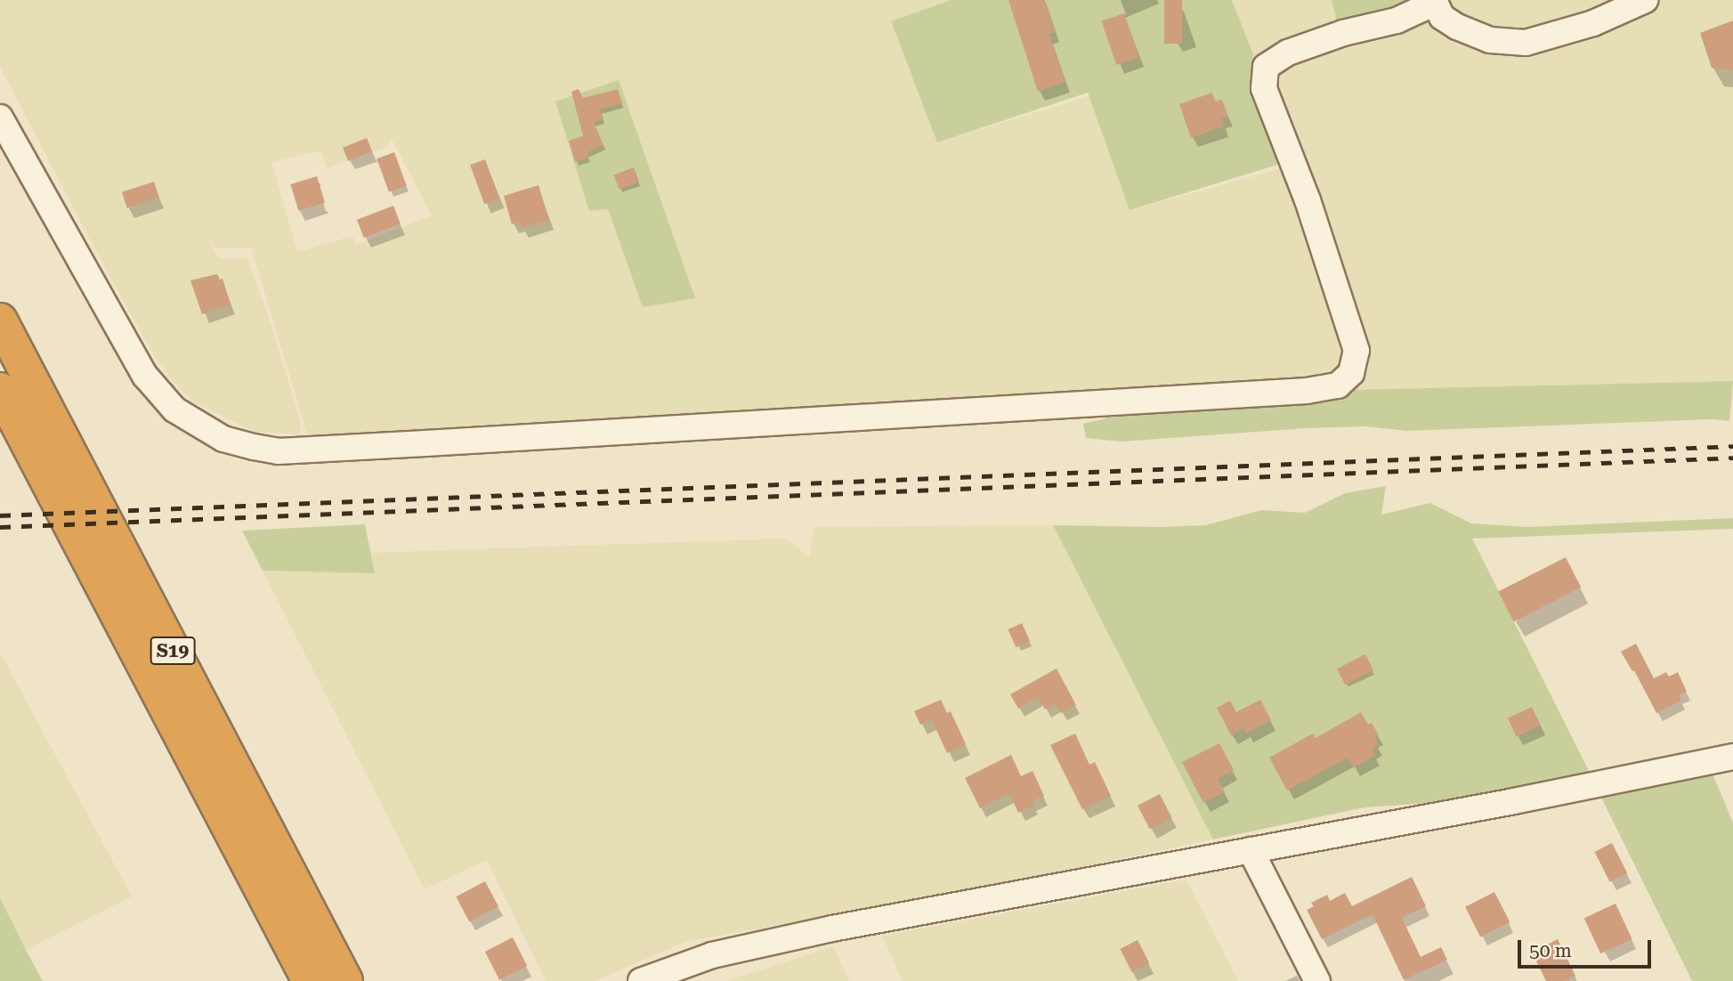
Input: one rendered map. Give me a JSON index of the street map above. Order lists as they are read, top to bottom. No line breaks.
{"streets":{"highway":["S19"]},"scale_bar":"50 m"}
